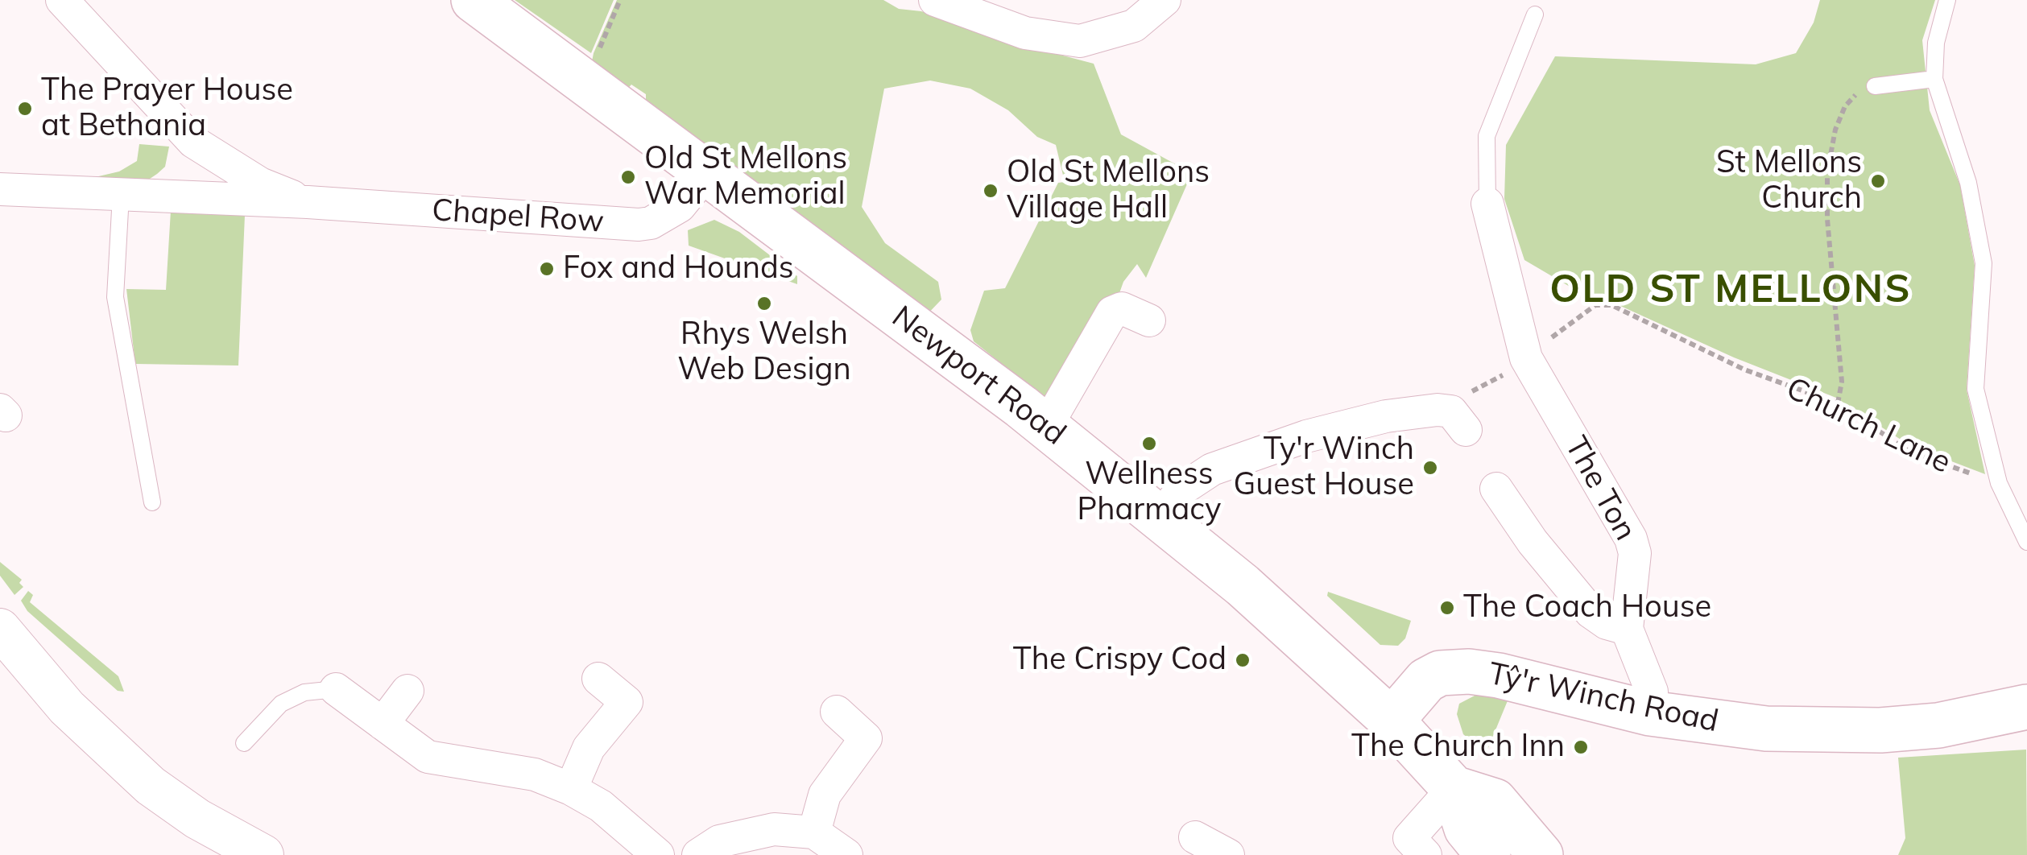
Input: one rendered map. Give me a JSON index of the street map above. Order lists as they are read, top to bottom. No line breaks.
{"streets":{"main road":["Newport Road","Tŷ'r Winch Road"],"street":["Chapel Row","The Ton"],"lane":["Church Lane"]},"crossings":[["Chapel Row","Newport Road"],["Newport Road","Tŷ'r Winch Road"],["Church Lane","The Ton"],["The Ton","Tŷ'r Winch Road"]],"districts":["OLD ST MELLONS"],"places":["The Prayer House at Bethania","Old St Mellons War Memorial","St Mellons Church","Old St Mellons Village Hall","Fox and Hounds","Rhys Welsh Web Design","Wellness Pharmacy","Ty'r Winch Guest House","The Coach House","The Crispy Cod","The Church Inn"]}
